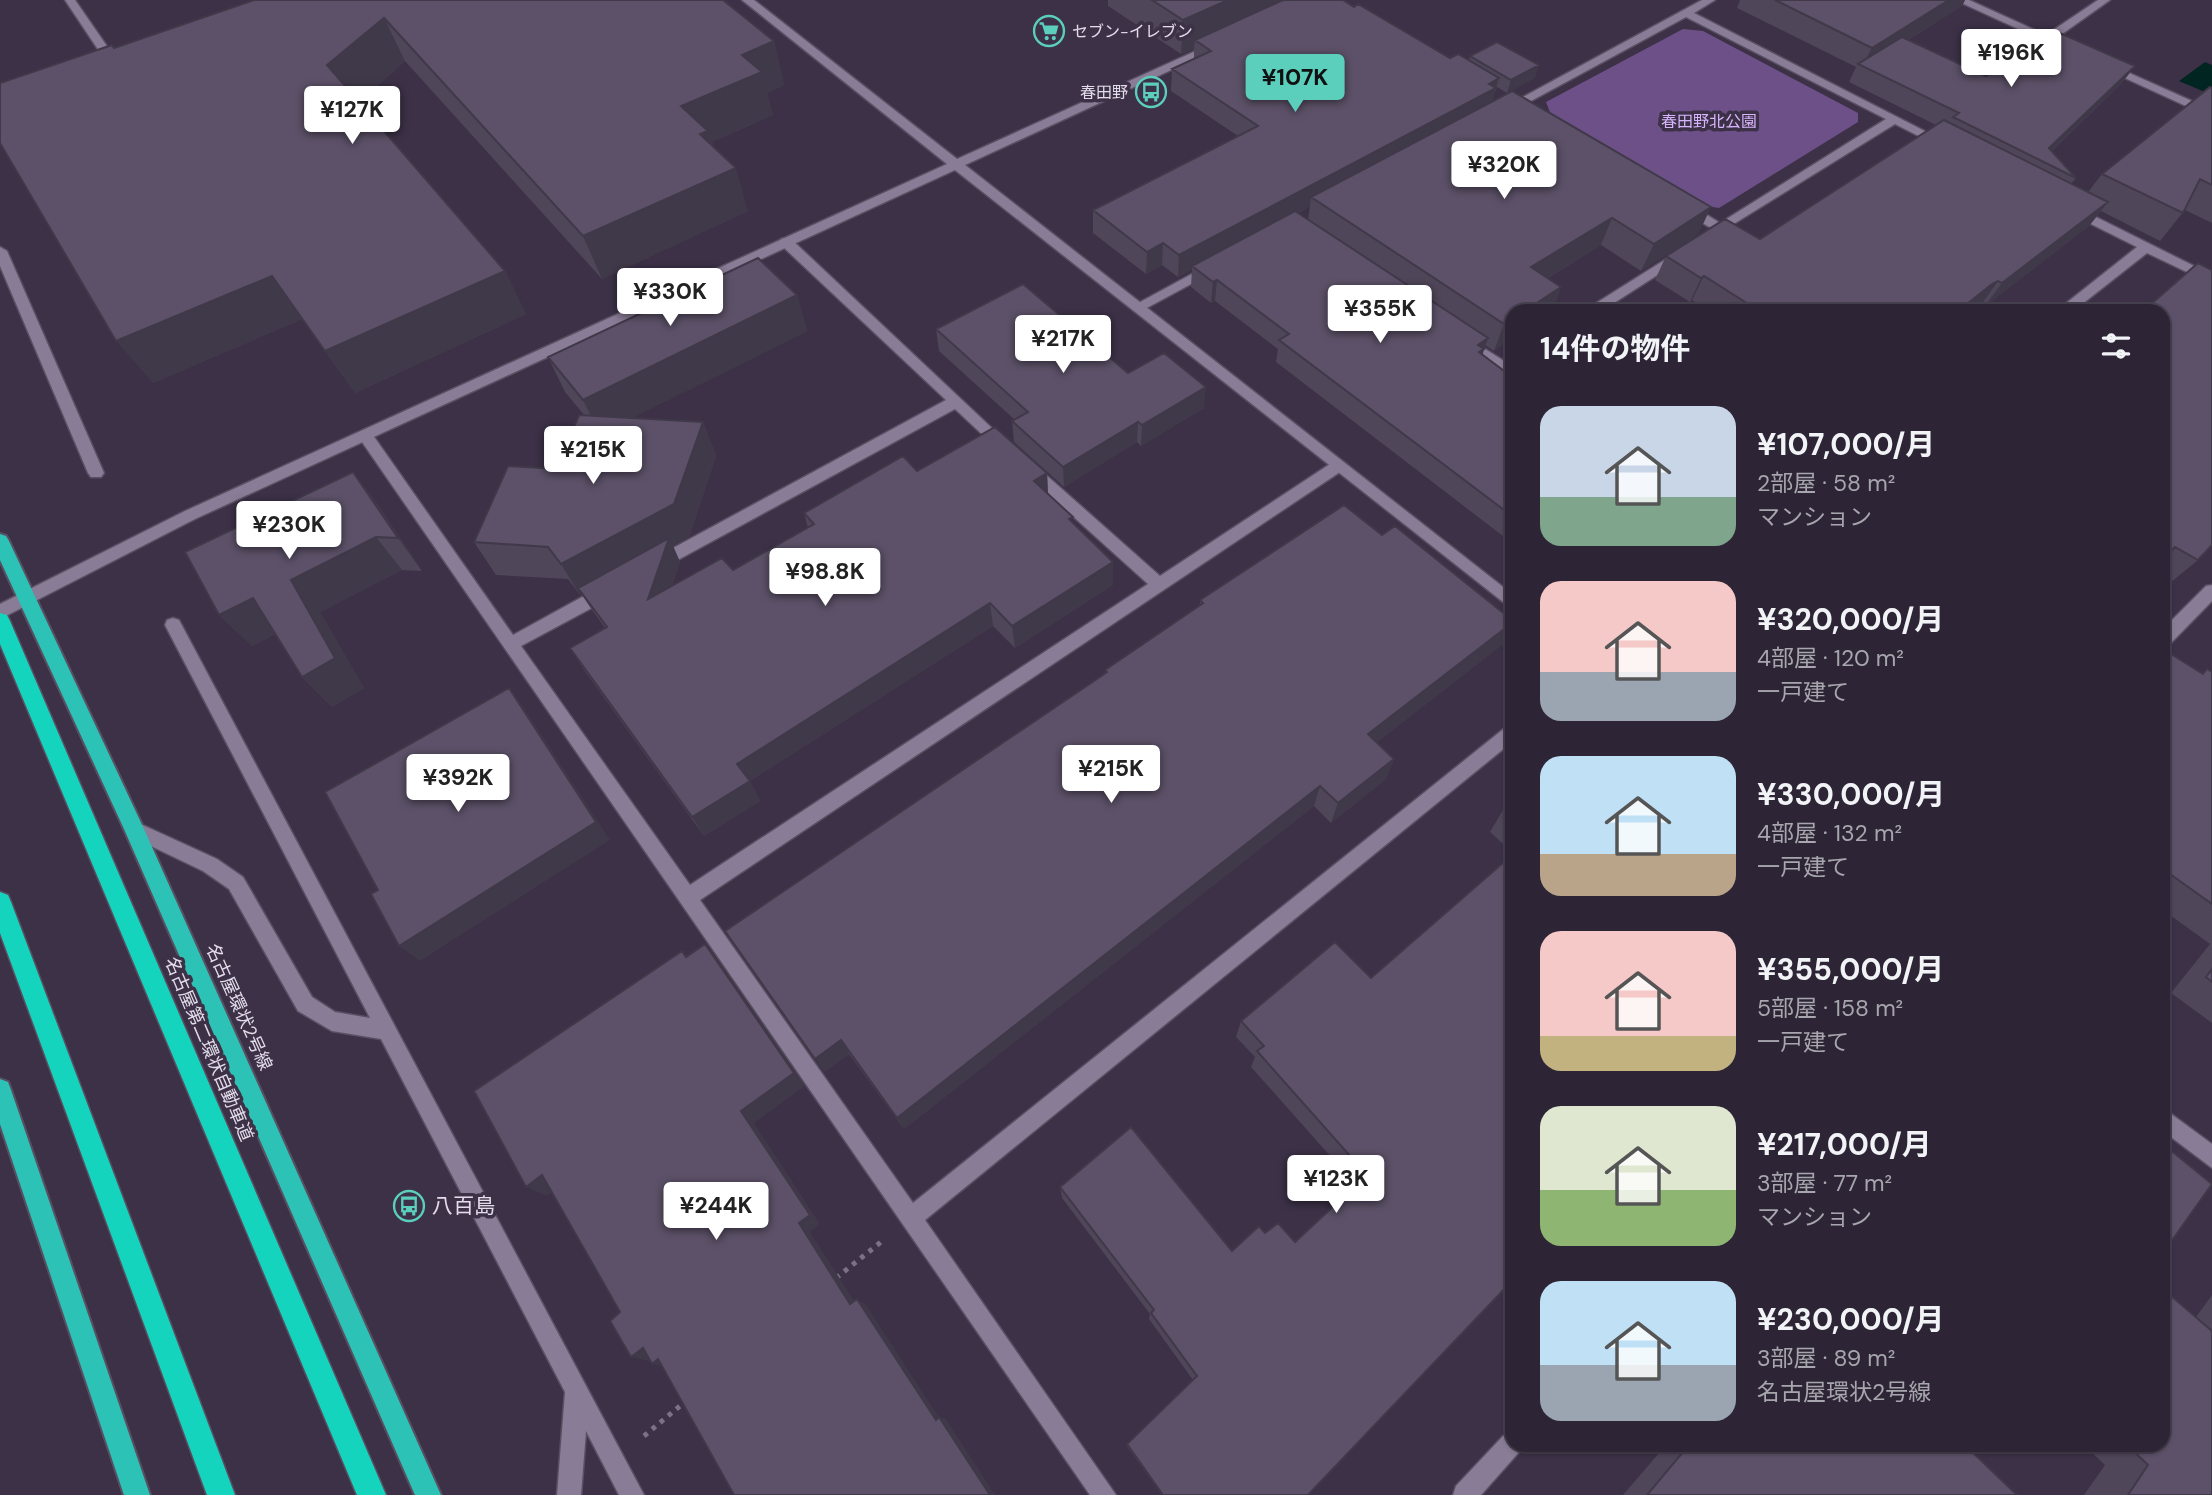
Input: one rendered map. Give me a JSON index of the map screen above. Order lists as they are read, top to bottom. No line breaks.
{"streets":{"highway":["名古屋環状2号線","名古屋第二環状自動車道"]},"parks":["春田野北公園"],"places":{"supermarket":["セブン-イレブン"],"bus stop":["春田野","八百島"]},"page":{"price":["¥196K","¥107K","¥127K","¥320K","¥330K","¥355K","¥217K","¥215K","¥230K","¥98.8K","¥215K","¥392K","¥123K","¥244K"],"heading":"14件の物件","list":[{"name":"¥107,000/月","note":"2部屋 · 58 m² · マンション"},{"name":"¥320,000/月","note":"4部屋 · 120 m² · 一戸建て"},{"name":"¥330,000/月","note":"4部屋 · 132 m² · 一戸建て"},{"name":"¥355,000/月","note":"5部屋 · 158 m² · 一戸建て"},{"name":"¥217,000/月","note":"3部屋 · 77 m² · マンション"},{"name":"¥230,000/月","note":"3部屋 · 89 m² · 名古屋環状2号線"}]}}
